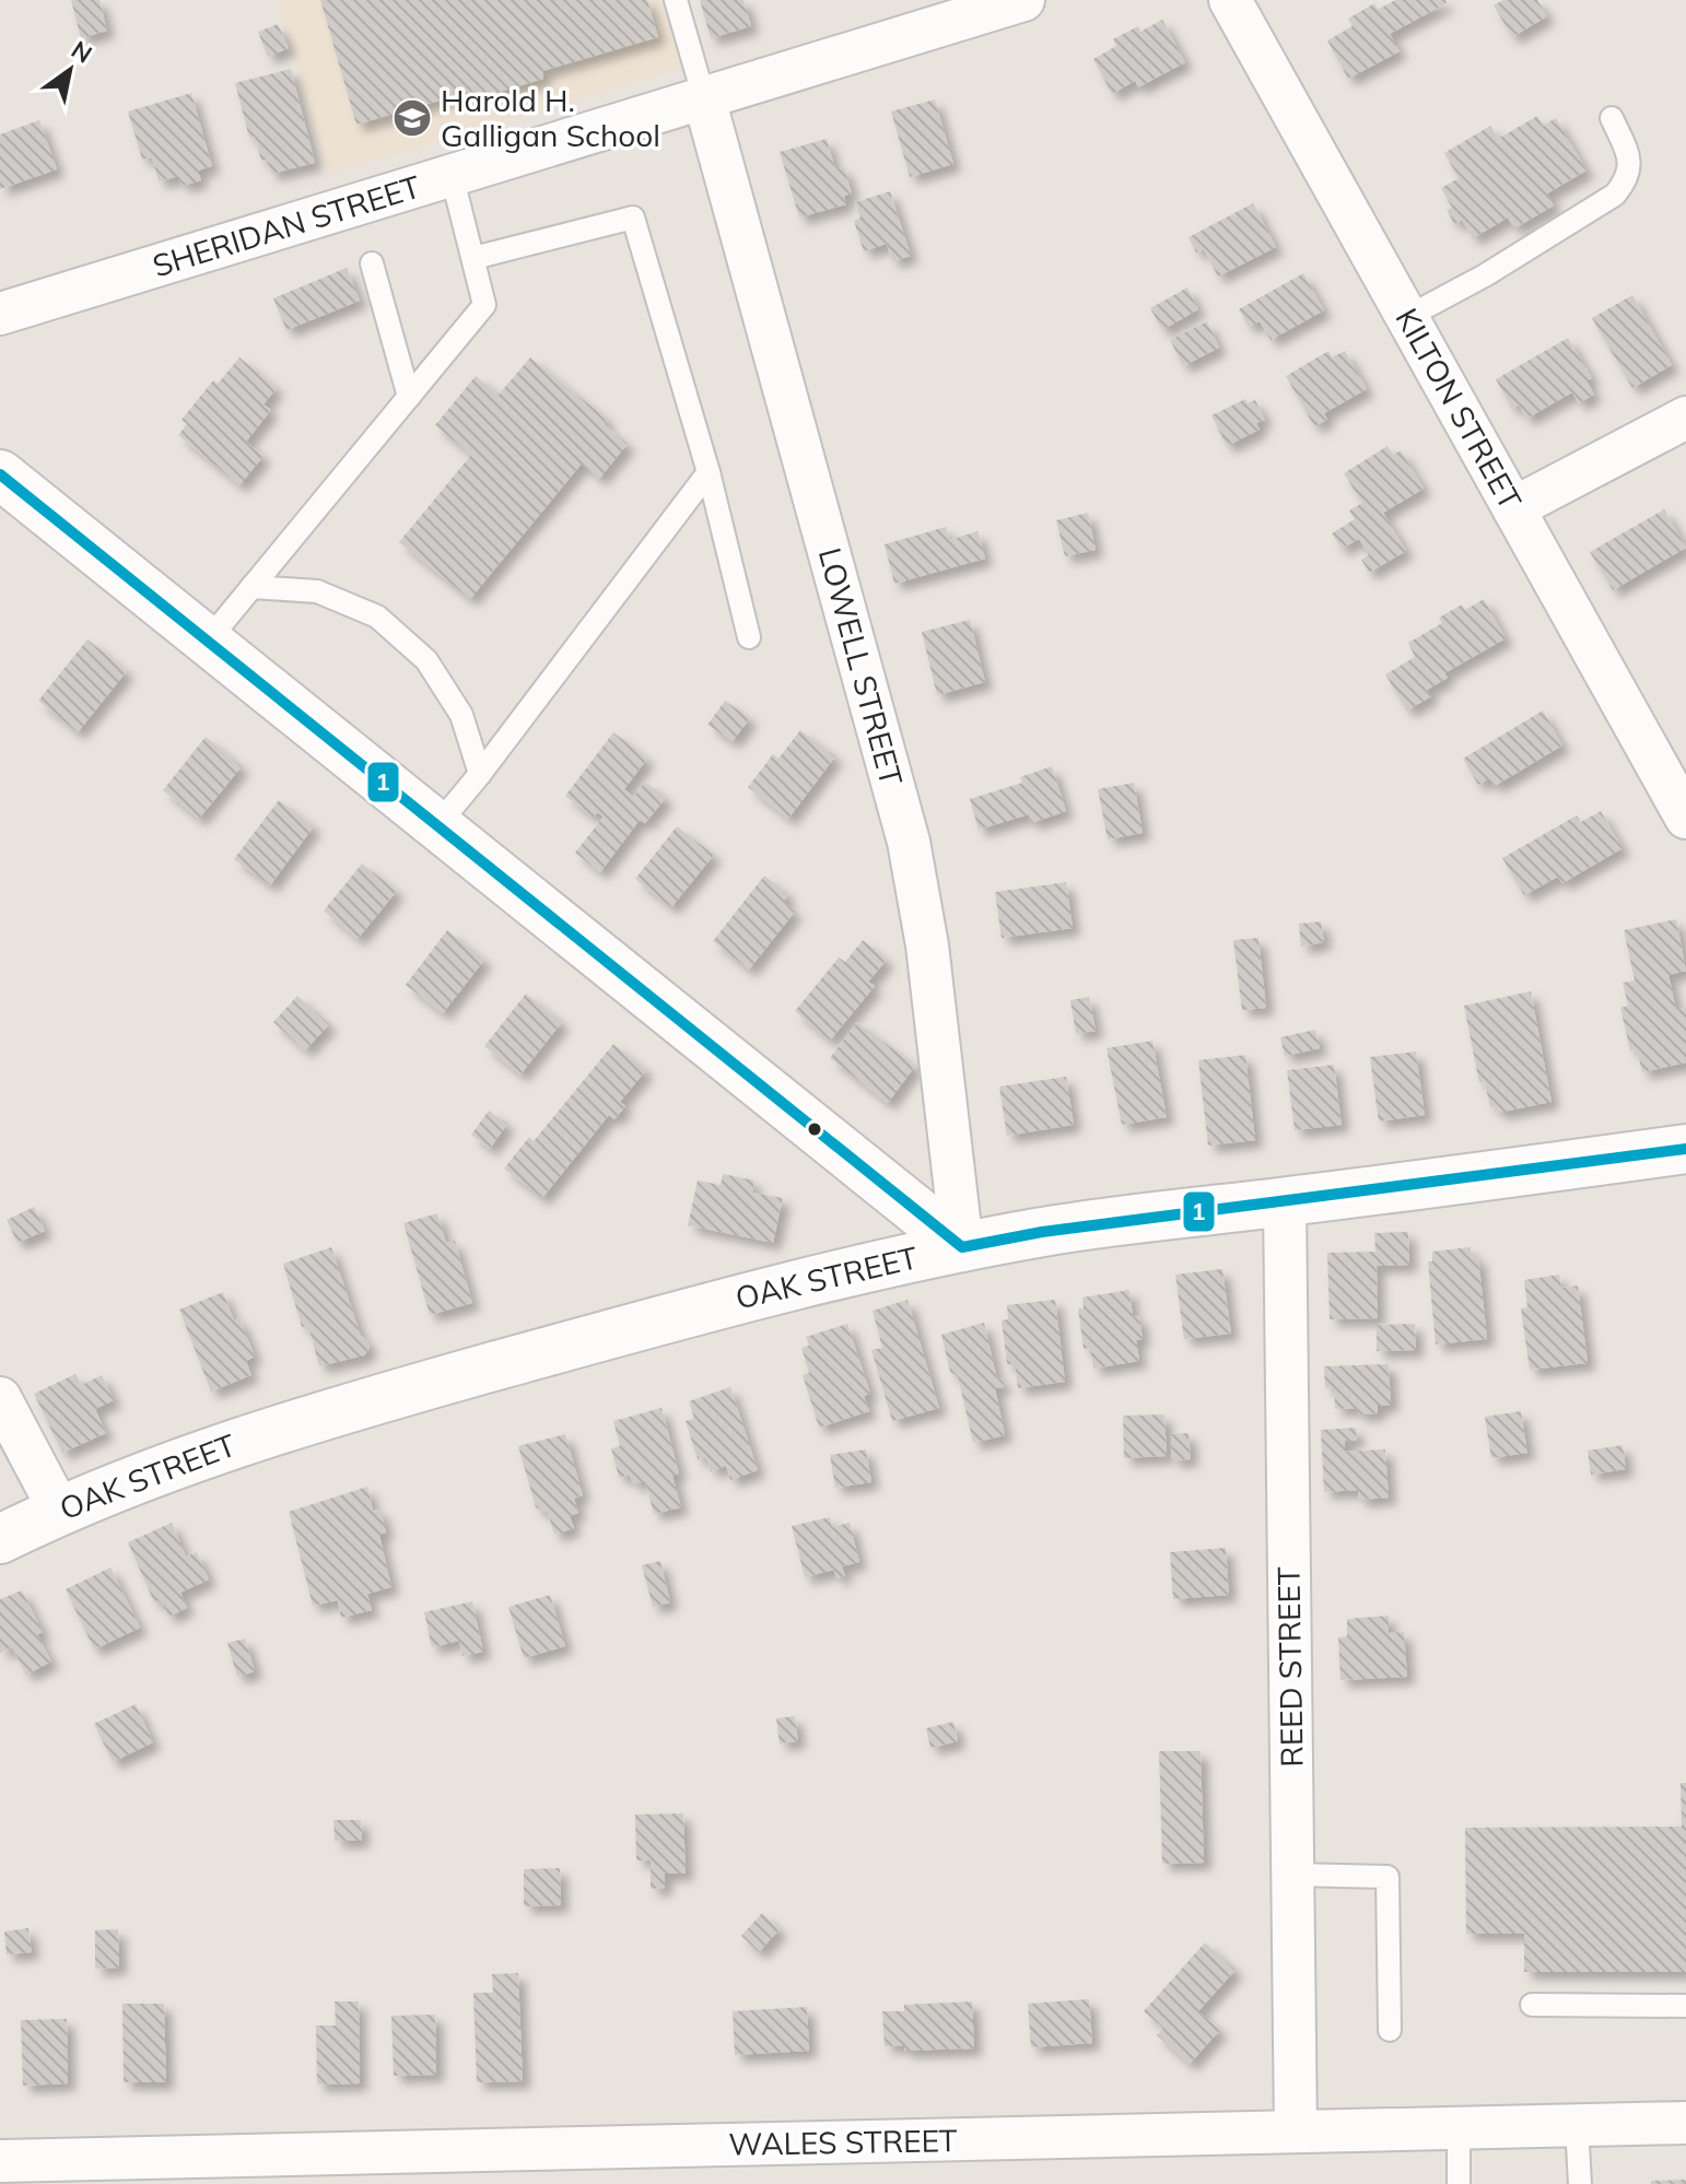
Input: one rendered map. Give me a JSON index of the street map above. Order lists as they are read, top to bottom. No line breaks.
{"streets":{"street":["SHERIDAN STREET","KILTON STREET","LOWELL STREET","OAK STREET","REED STREET","WALES STREET"]},"crossings":[["SHERIDAN STREET","LOWELL STREET"],["LOWELL STREET","OAK STREET"],["OAK STREET","REED STREET"],["REED STREET","WALES STREET"]],"places":{"school or university":["Harold H. Galligan School"]},"lines":["transit line 1"],"north":"top right"}
